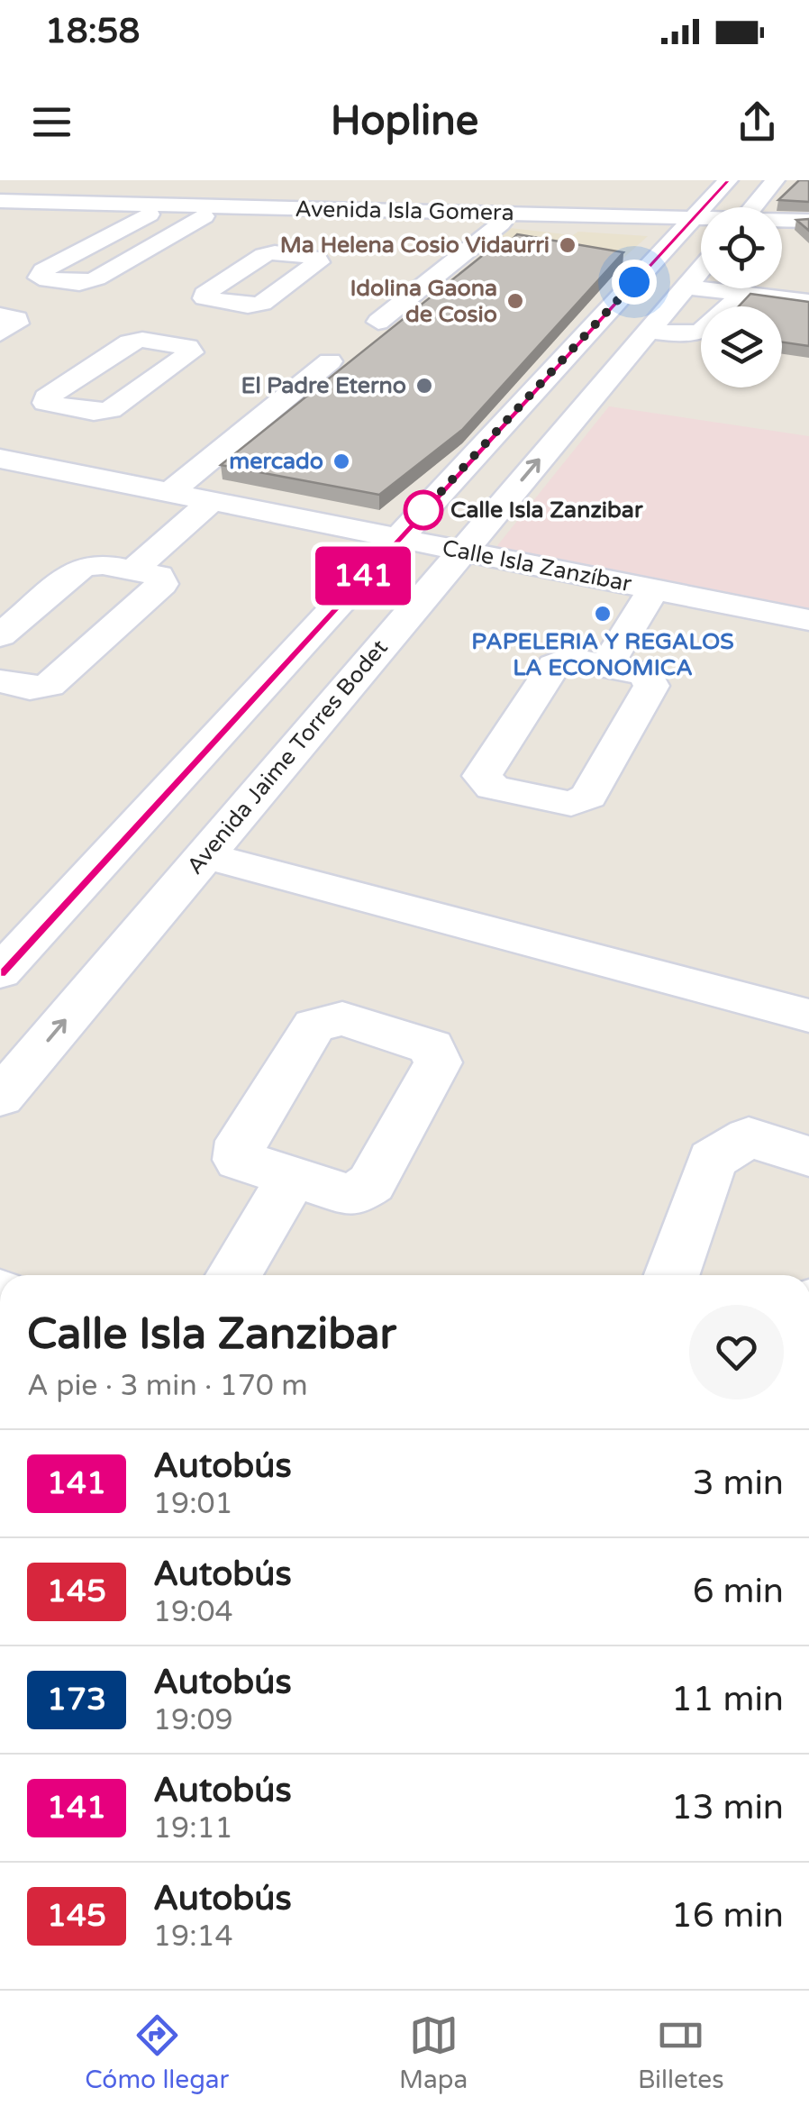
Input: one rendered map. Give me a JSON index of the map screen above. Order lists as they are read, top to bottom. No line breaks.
{"streets":{"street":["Avenida Isla Gomera","Calle Isla Zanzíbar","Avenida Jaime Torres Bodet"]},"crossings":[["Calle Isla Zanzíbar","Avenida Jaime Torres Bodet"]],"places":["Ma Helena Cosio Vidaurri","Idolina Gaona de Cosio","El Padre Eterno","mercado","Calle Isla Zanzibar","PAPELERIA Y REGALOS LA ECONOMICA"],"lines":["bus line 141"],"page":{"status":"18:58","header":"Hopline","on_map":"141","heading":["Calle Isla Zanzibar","A pie · 3 min · 170 m"],"list":[{"mark":"141","name":"Autobús","note":"19:01","value":"3 min"},{"mark":"145","name":"Autobús","note":"19:04","value":"6 min"},{"mark":"173","name":"Autobús","note":"19:09","value":"11 min"},{"mark":"141","name":"Autobús","note":"19:11","value":"13 min"},{"mark":"145","name":"Autobús","note":"19:14","value":"16 min"}],"tabs":["Cómo llegar","Mapa","Billetes"]}}
